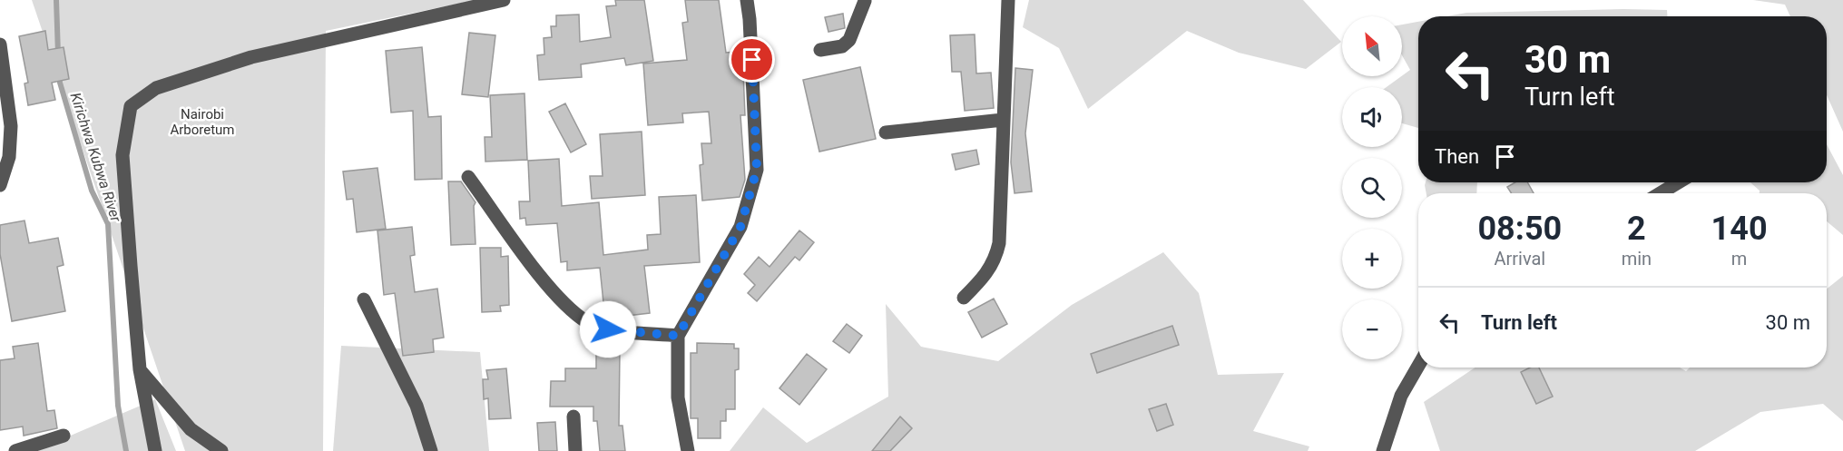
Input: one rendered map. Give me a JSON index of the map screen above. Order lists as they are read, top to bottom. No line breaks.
{"water":["Kirichwa Kubwa River"],"parks":["Nairobi Arboretum"],"north":"top left","page":{"map_buttons":["+","−"],"turn":["30 m","Turn left"],"then":"Then","eta":["08:50","Arrival","2","min","140","m"],"list":[{"name":"Turn left","value":"30 m"}]}}
